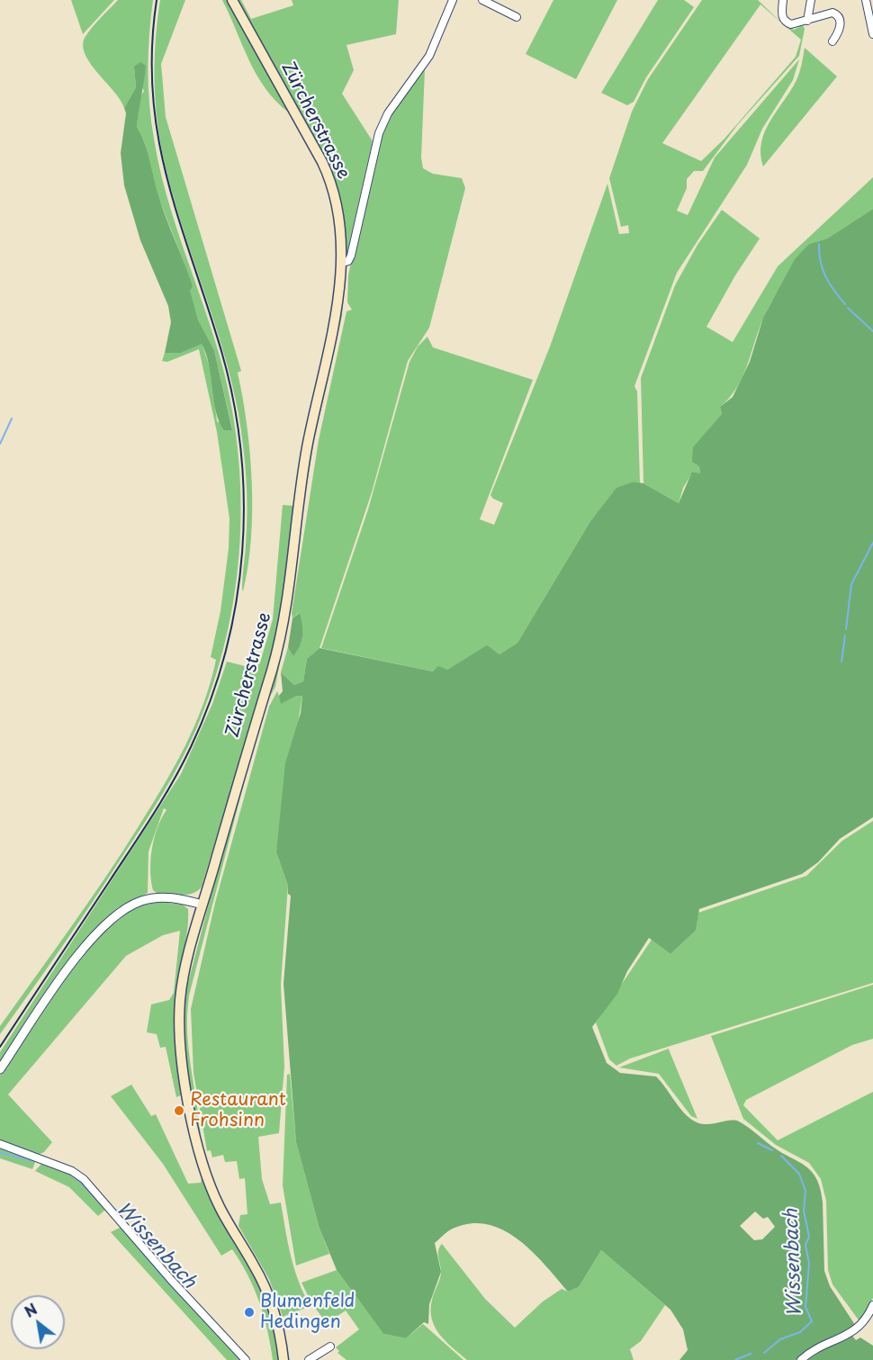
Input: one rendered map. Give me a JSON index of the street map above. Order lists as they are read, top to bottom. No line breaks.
{"streets":{"main road":["Zürcherstrasse"]},"water":["Wissenbach"],"places":["Restaurant Frohsinn","Blumenfeld Hedingen"],"north":"top left"}
